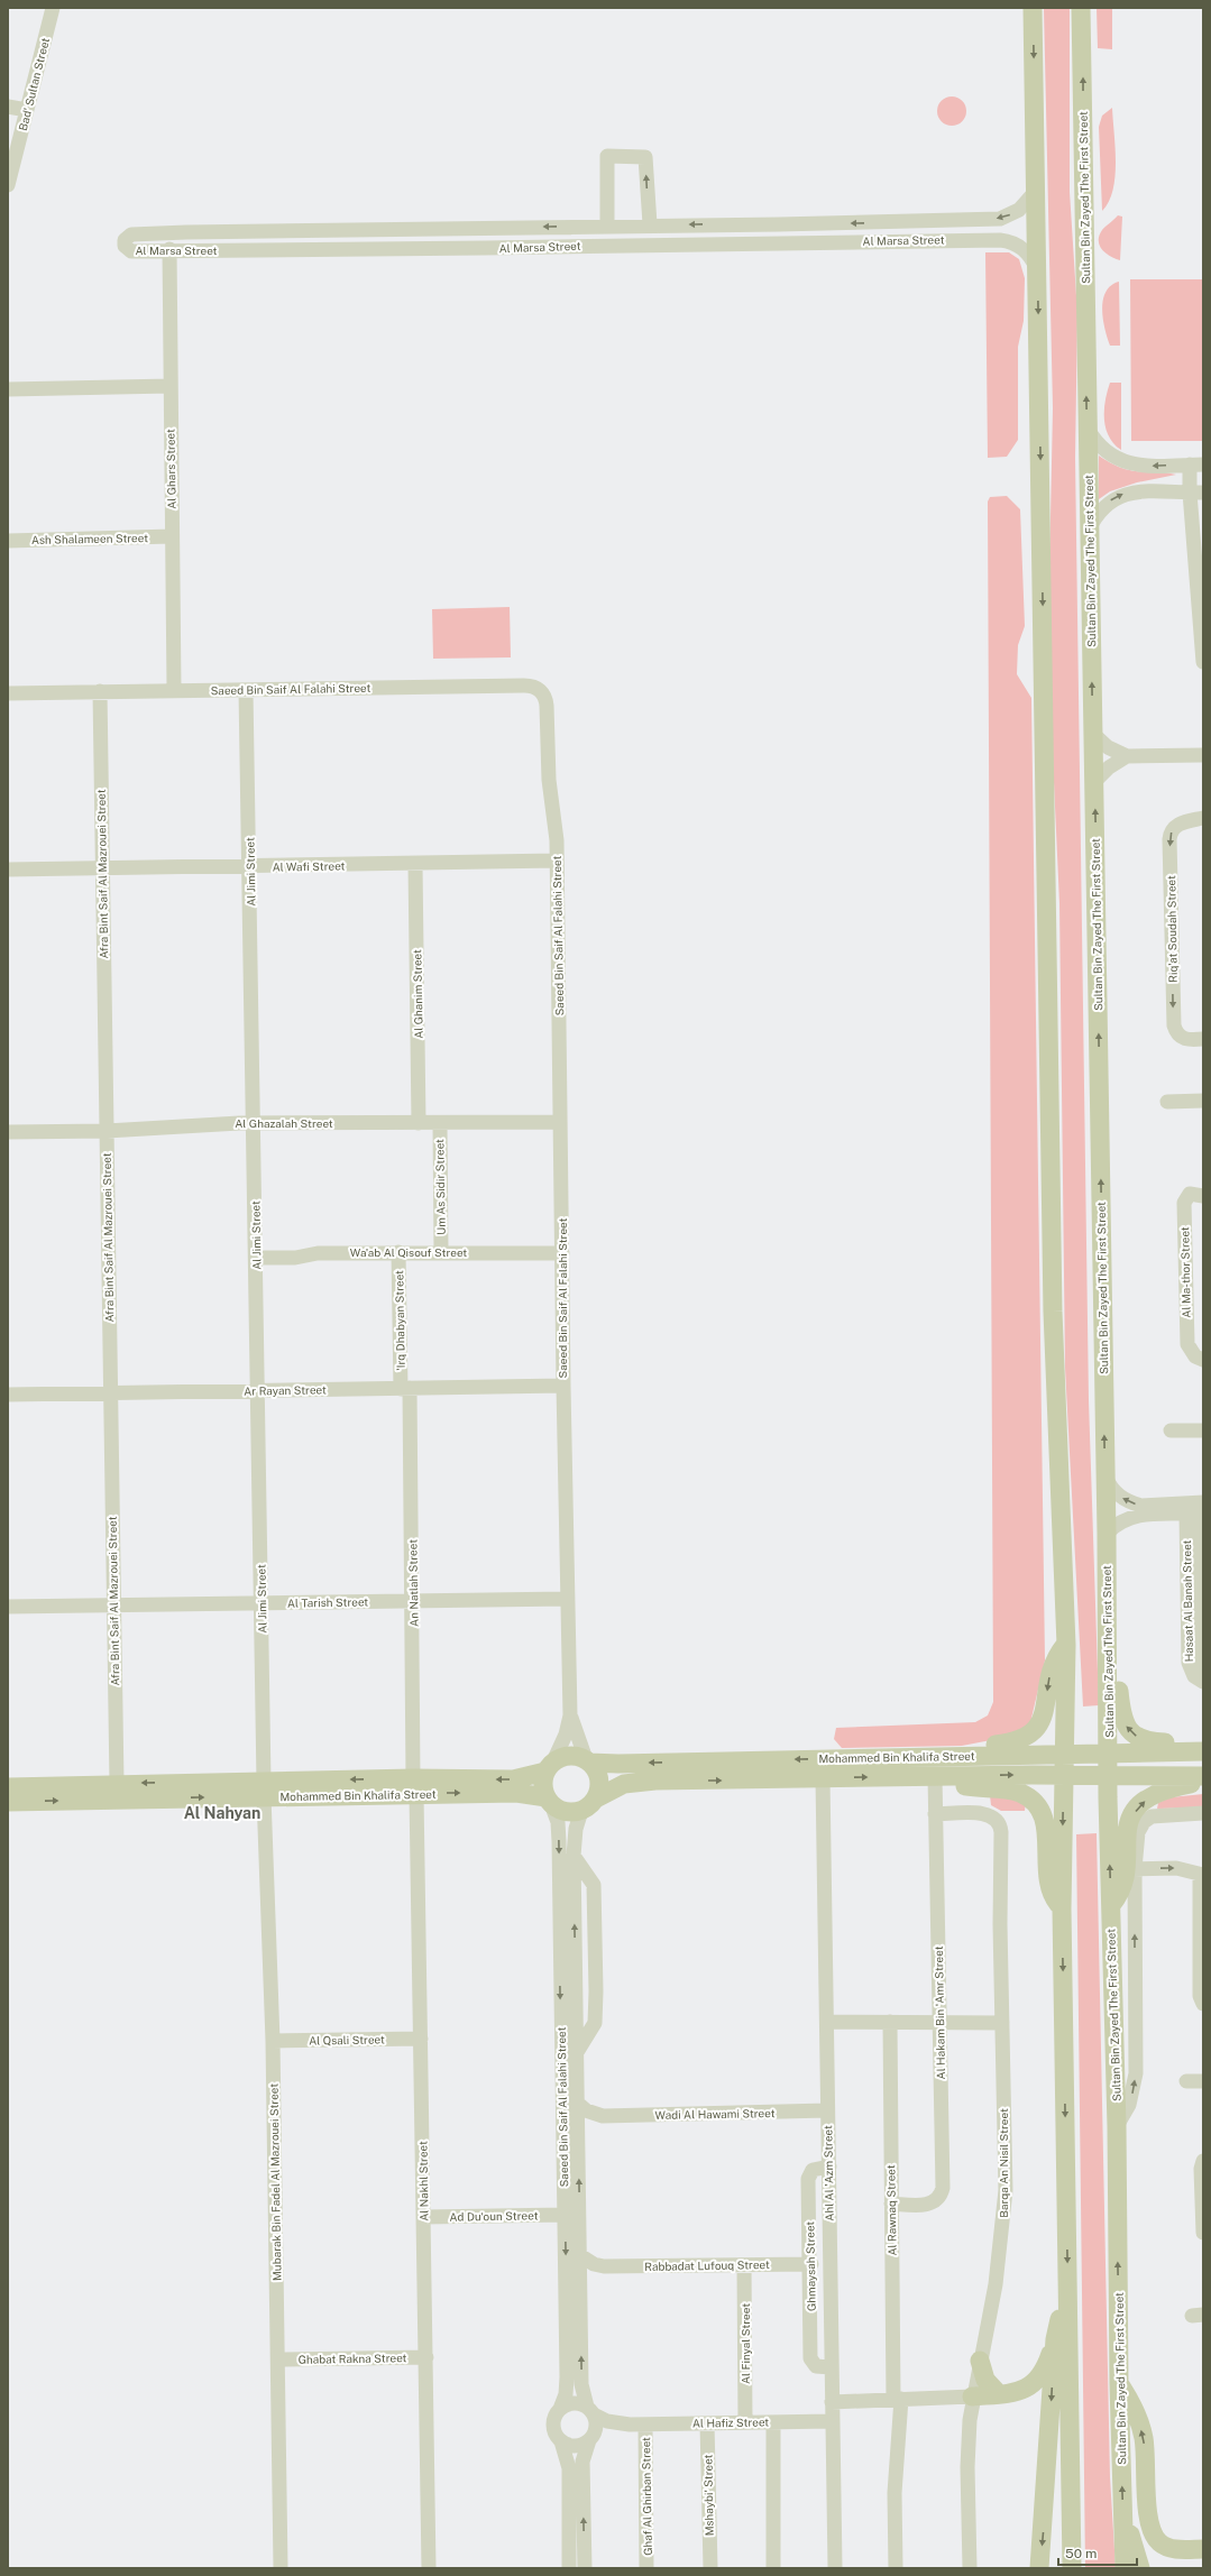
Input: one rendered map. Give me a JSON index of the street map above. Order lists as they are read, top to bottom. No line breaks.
{"streets":{"main road":["Sultan Bin Zayed The First Street","Mohammed Bin Khalifa Street"],"street":["Bad' Sultan Street","Al Marsa Street","Al Ghars Street","Ash Shalameen Street","Saeed Bin Saif Al Falahi Street","Al Wafi Street","Al Jimi Street","Afra Bint Saif Al Mazrouei Street","Riq'at Soudah Street","Al Ghanim Street","Al Ghazalah Street","Um As Sidir Street","Wa'ab Al Qisouf Street","Al Ma-thor Street","'Irq Dhabyan Street","Ar Rayan Street","An Natlah Street","Hasaat Al Banah Street","Al Tarish Street","Al Hakam Bin 'Amr Street","Al Qsali Street","Wadi Al Hawami Street","Barqa An Nisil Street","Ahl Al 'Azm Street","Al Nakhl Street","Mubarak Bin Fadel Al Mazrouei Street","Al Rawnaq Street","Ad Duʹoun Street","Rabbadat Lufouq Street","Ghmaysah Street","Al Finyal Street","Ghabat Rakna Street","Al Hafiz Street","Mshaybi' Street","Ghaf Al Ghirban Street"]},"crossings":[["Sultan Bin Zayed The First Street","Mohammed Bin Khalifa Street"],["Al Marsa Street","Al Ghars Street"],["Al Ghars Street","Ash Shalameen Street"],["Al Ghars Street","Saeed Bin Saif Al Falahi Street"],["Saeed Bin Saif Al Falahi Street","Al Wafi Street"],["Saeed Bin Saif Al Falahi Street","Al Jimi Street"],["Saeed Bin Saif Al Falahi Street","Afra Bint Saif Al Mazrouei Street"],["Saeed Bin Saif Al Falahi Street","Al Ghazalah Street"],["Saeed Bin Saif Al Falahi Street","Wa'ab Al Qisouf Street"],["Saeed Bin Saif Al Falahi Street","Ar Rayan Street"],["Saeed Bin Saif Al Falahi Street","Al Tarish Street"],["Saeed Bin Saif Al Falahi Street","Mohammed Bin Khalifa Street"],["Saeed Bin Saif Al Falahi Street","Wadi Al Hawami Street"],["Saeed Bin Saif Al Falahi Street","Ad Duʹoun Street"],["Saeed Bin Saif Al Falahi Street","Rabbadat Lufouq Street"],["Saeed Bin Saif Al Falahi Street","Al Hafiz Street"],["Al Wafi Street","Al Jimi Street"],["Al Wafi Street","Afra Bint Saif Al Mazrouei Street"],["Al Wafi Street","Al Ghanim Street"],["Al Jimi Street","Al Ghazalah Street"],["Al Jimi Street","Wa'ab Al Qisouf Street"],["Al Jimi Street","Ar Rayan Street"],["Al Jimi Street","Al Tarish Street"],["Al Jimi Street","Mohammed Bin Khalifa Street"],["Al Jimi Street","Mubarak Bin Fadel Al Mazrouei Street"],["Afra Bint Saif Al Mazrouei Street","Al Ghazalah Street"],["Afra Bint Saif Al Mazrouei Street","Ar Rayan Street"],["Afra Bint Saif Al Mazrouei Street","Al Tarish Street"],["Afra Bint Saif Al Mazrouei Street","Mohammed Bin Khalifa Street"],["Al Ghanim Street","Al Ghazalah Street"],["Al Ghazalah Street","Um As Sidir Street"],["Um As Sidir Street","Wa'ab Al Qisouf Street"],["Wa'ab Al Qisouf Street","'Irq Dhabyan Street"],["'Irq Dhabyan Street","Ar Rayan Street"],["'Irq Dhabyan Street","An Natlah Street"],["Ar Rayan Street","An Natlah Street"],["An Natlah Street","Al Tarish Street"],["An Natlah Street","Mohammed Bin Khalifa Street"],["An Natlah Street","Al Nakhl Street"],["Mohammed Bin Khalifa Street","Al Hakam Bin 'Amr Street"],["Mohammed Bin Khalifa Street","Ahl Al 'Azm Street"],["Mohammed Bin Khalifa Street","Al Nakhl Street"],["Mohammed Bin Khalifa Street","Mubarak Bin Fadel Al Mazrouei Street"],["Al Hakam Bin 'Amr Street","Barqa An Nisil Street"],["Al Hakam Bin 'Amr Street","Al Rawnaq Street"],["Al Qsali Street","Al Nakhl Street"],["Al Qsali Street","Mubarak Bin Fadel Al Mazrouei Street"],["Wadi Al Hawami Street","Ahl Al 'Azm Street"],["Ahl Al 'Azm Street","Ghmaysah Street"],["Ahl Al 'Azm Street","Al Hafiz Street"],["Al Nakhl Street","Ad Duʹoun Street"],["Al Nakhl Street","Ghabat Rakna Street"],["Mubarak Bin Fadel Al Mazrouei Street","Ghabat Rakna Street"],["Rabbadat Lufouq Street","Ghmaysah Street"],["Rabbadat Lufouq Street","Al Finyal Street"],["Al Finyal Street","Al Hafiz Street"],["Al Hafiz Street","Mshaybi' Street"],["Al Hafiz Street","Ghaf Al Ghirban Street"]],"one_way":["Riq'at Soudah Street"],"districts":["Al Nahyan"],"scale_bar":"50 m"}
